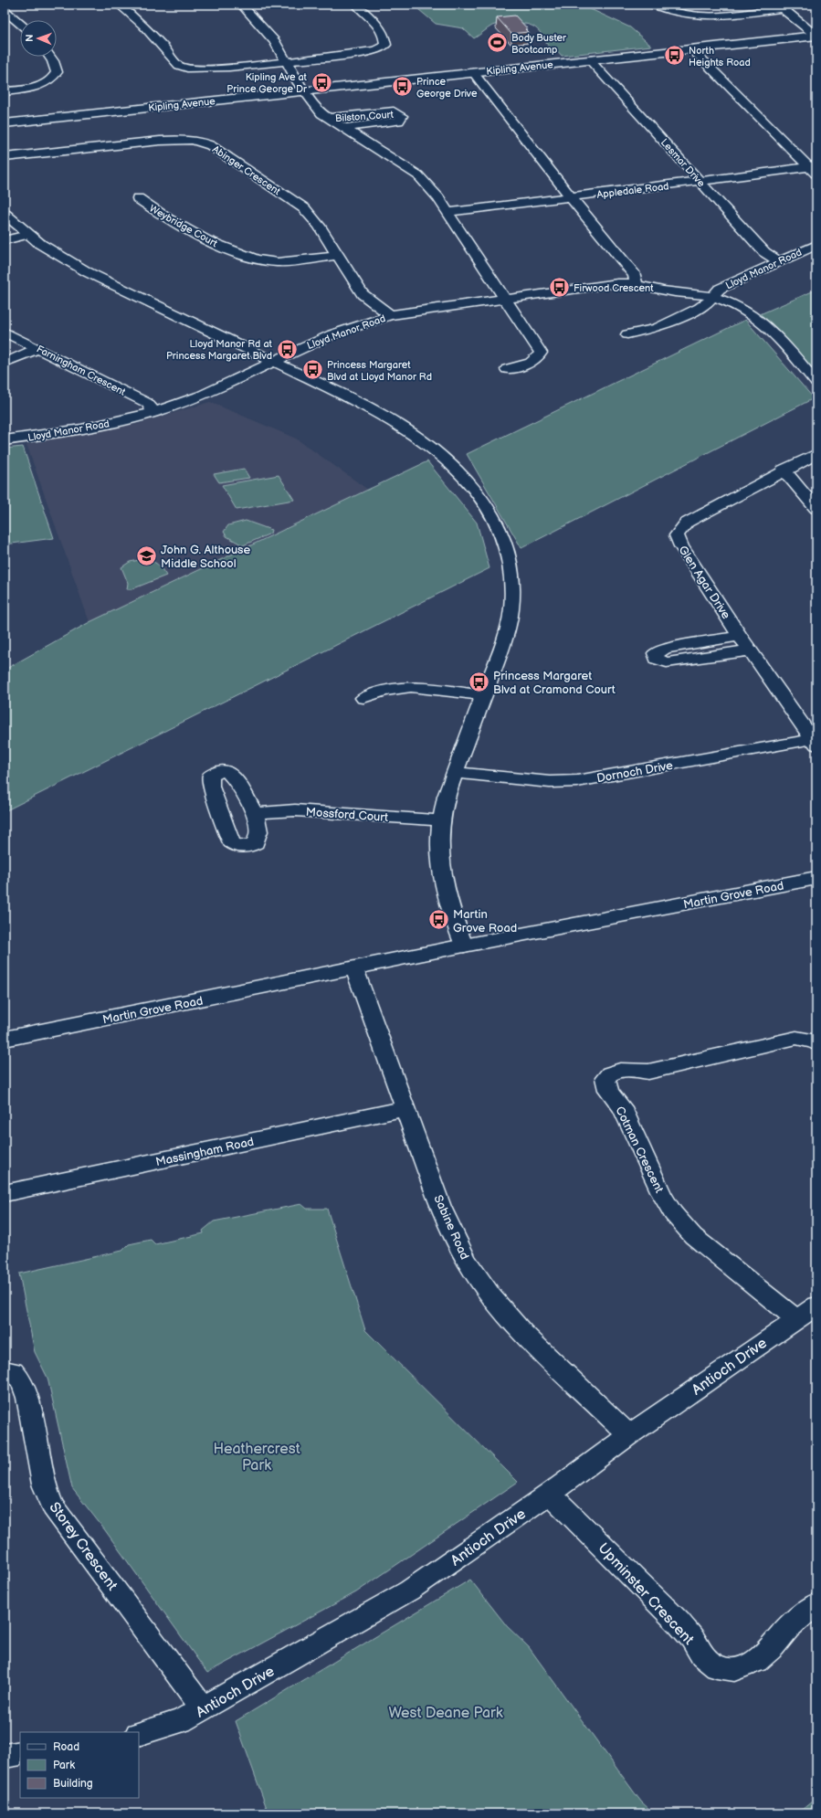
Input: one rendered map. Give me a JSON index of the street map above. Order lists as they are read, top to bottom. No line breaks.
{"streets":{"main road":["Kipling Avenue","Martin Grove Road"],"street":["Bilston Court","Lesmar Drive","Abinger Crescent","Appledale Road","Weybridge Court","Lloyd Manor Road","Farningham Crescent","Glen Agar Drive","Dornoch Drive","Mossford Court","Cotman Crescent","Massingham Road","Sabine Road","Antioch Drive","Storey Crescent","Upminster Crescent"]},"crossings":[["Kipling Avenue","Lesmar Drive"],["Lesmar Drive","Appledale Road"],["Lesmar Drive","Lloyd Manor Road"],["Abinger Crescent","Weybridge Court"],["Abinger Crescent","Lloyd Manor Road"],["Lloyd Manor Road","Farningham Crescent"],["Glen Agar Drive","Dornoch Drive"],["Martin Grove Road","Sabine Road"],["Cotman Crescent","Antioch Drive"],["Massingham Road","Sabine Road"],["Sabine Road","Antioch Drive"],["Antioch Drive","Storey Crescent"],["Antioch Drive","Upminster Crescent"]],"parks":["Heathercrest Park","West Deane Park"],"places":{"sports":["Body Buster Bootcamp"],"bus stop":["North Heights Road","Kipling Ave at Prince George Dr","Prince George Drive","Firwood Crescent","Lloyd Manor Rd at Princess Margaret Blvd","Princess Margaret Blvd at Lloyd Manor Rd","Princess Margaret Blvd at Cramond Court","Martin Grove Road"],"school or university":["John G. Althouse Middle School"]},"legend":["Road","Park","Building"],"north":"left"}
